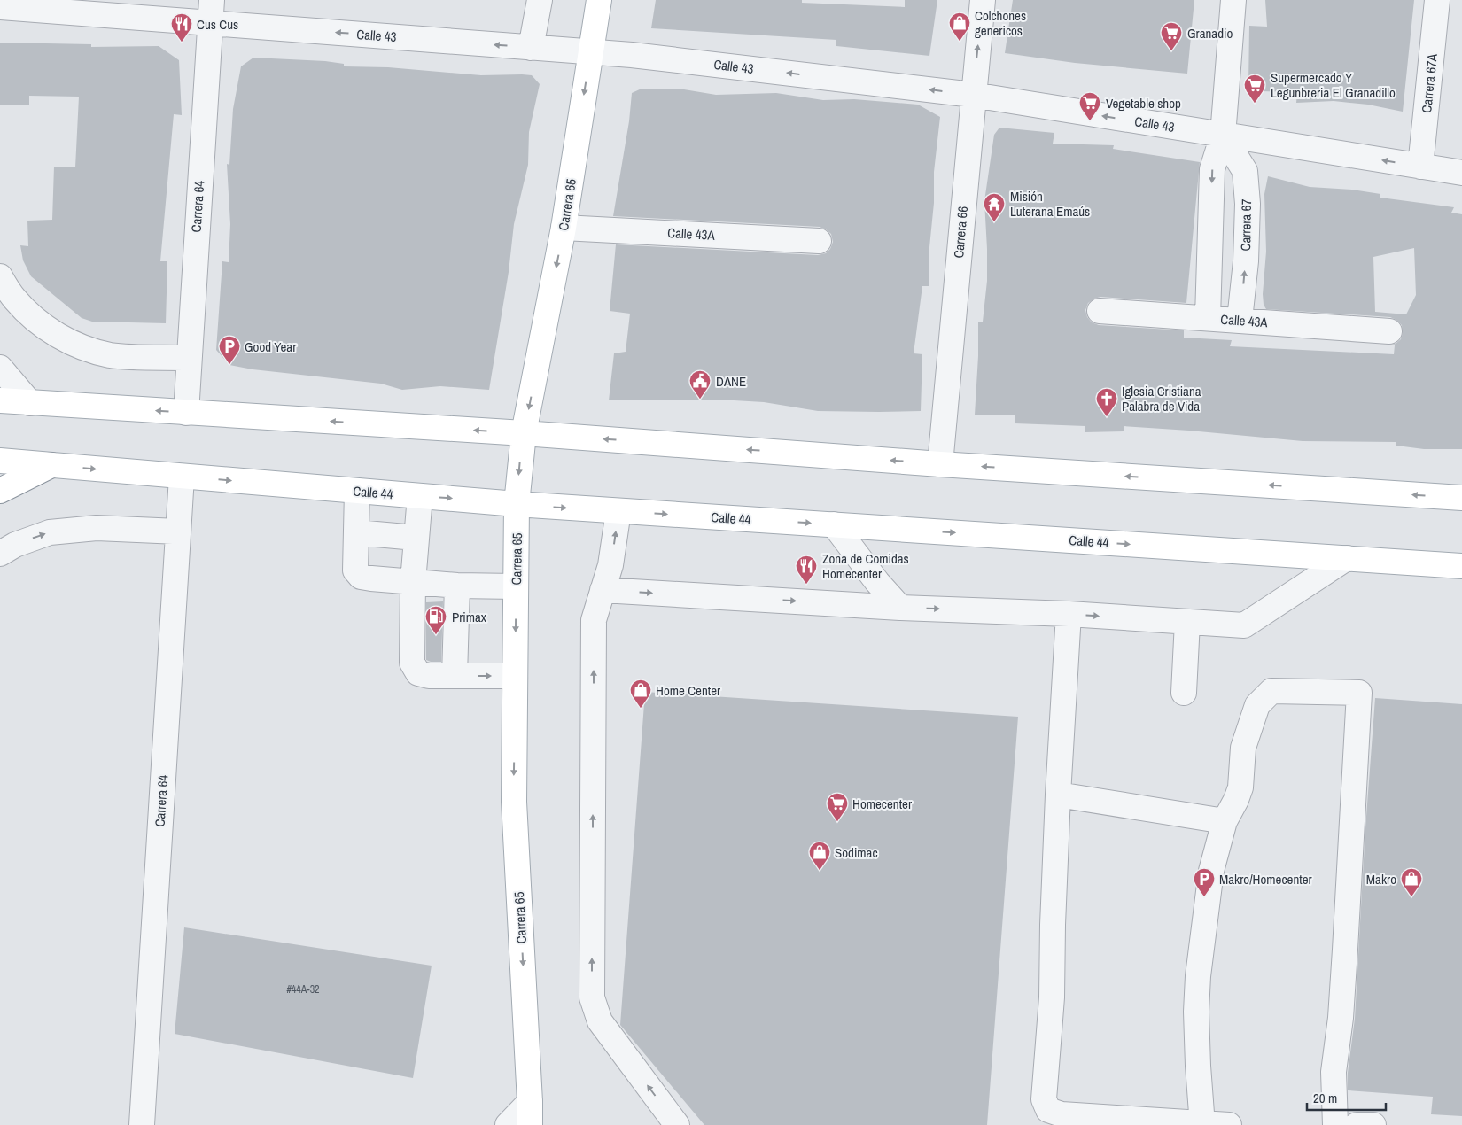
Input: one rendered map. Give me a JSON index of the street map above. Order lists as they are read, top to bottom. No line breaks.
{"streets":{"main road":["Carrera 65","Calle 44"],"street":["Calle 43","Carrera 67A","Carrera 64","Carrera 67","Carrera 66","Calle 43A"]},"crossings":[["Calle 43","Carrera 67A"],["Calle 43","Carrera 65"],["Calle 43","Carrera 64"],["Calle 43","Carrera 67"],["Calle 43","Carrera 66"],["Carrera 65","Calle 43A"],["Carrera 65","Calle 44"],["Carrera 64","Calle 44"],["Carrera 67","Calle 43A"]],"one_way":["Calle 43","Carrera 65"],"places":{"shop":["Colchones genericos","Home Center","Sodimac","Makro"],"restaurant":["Cus Cus","Zona de Comidas Homecenter"],"supermarket":["Granadio","Supermercado Y Legunbreria El Granadillo","Vegetable shop","Homecenter"],"temple":["Misión Luterana Emaús"],"parking":["Good Year","Makro/Homecenter"],"public building":["DANE"],"church":["Iglesia Cristiana Palabra de Vida"],"fuel station":["Primax"]},"house_numbers":["#44A-32"],"scale_bar":"20 m"}
